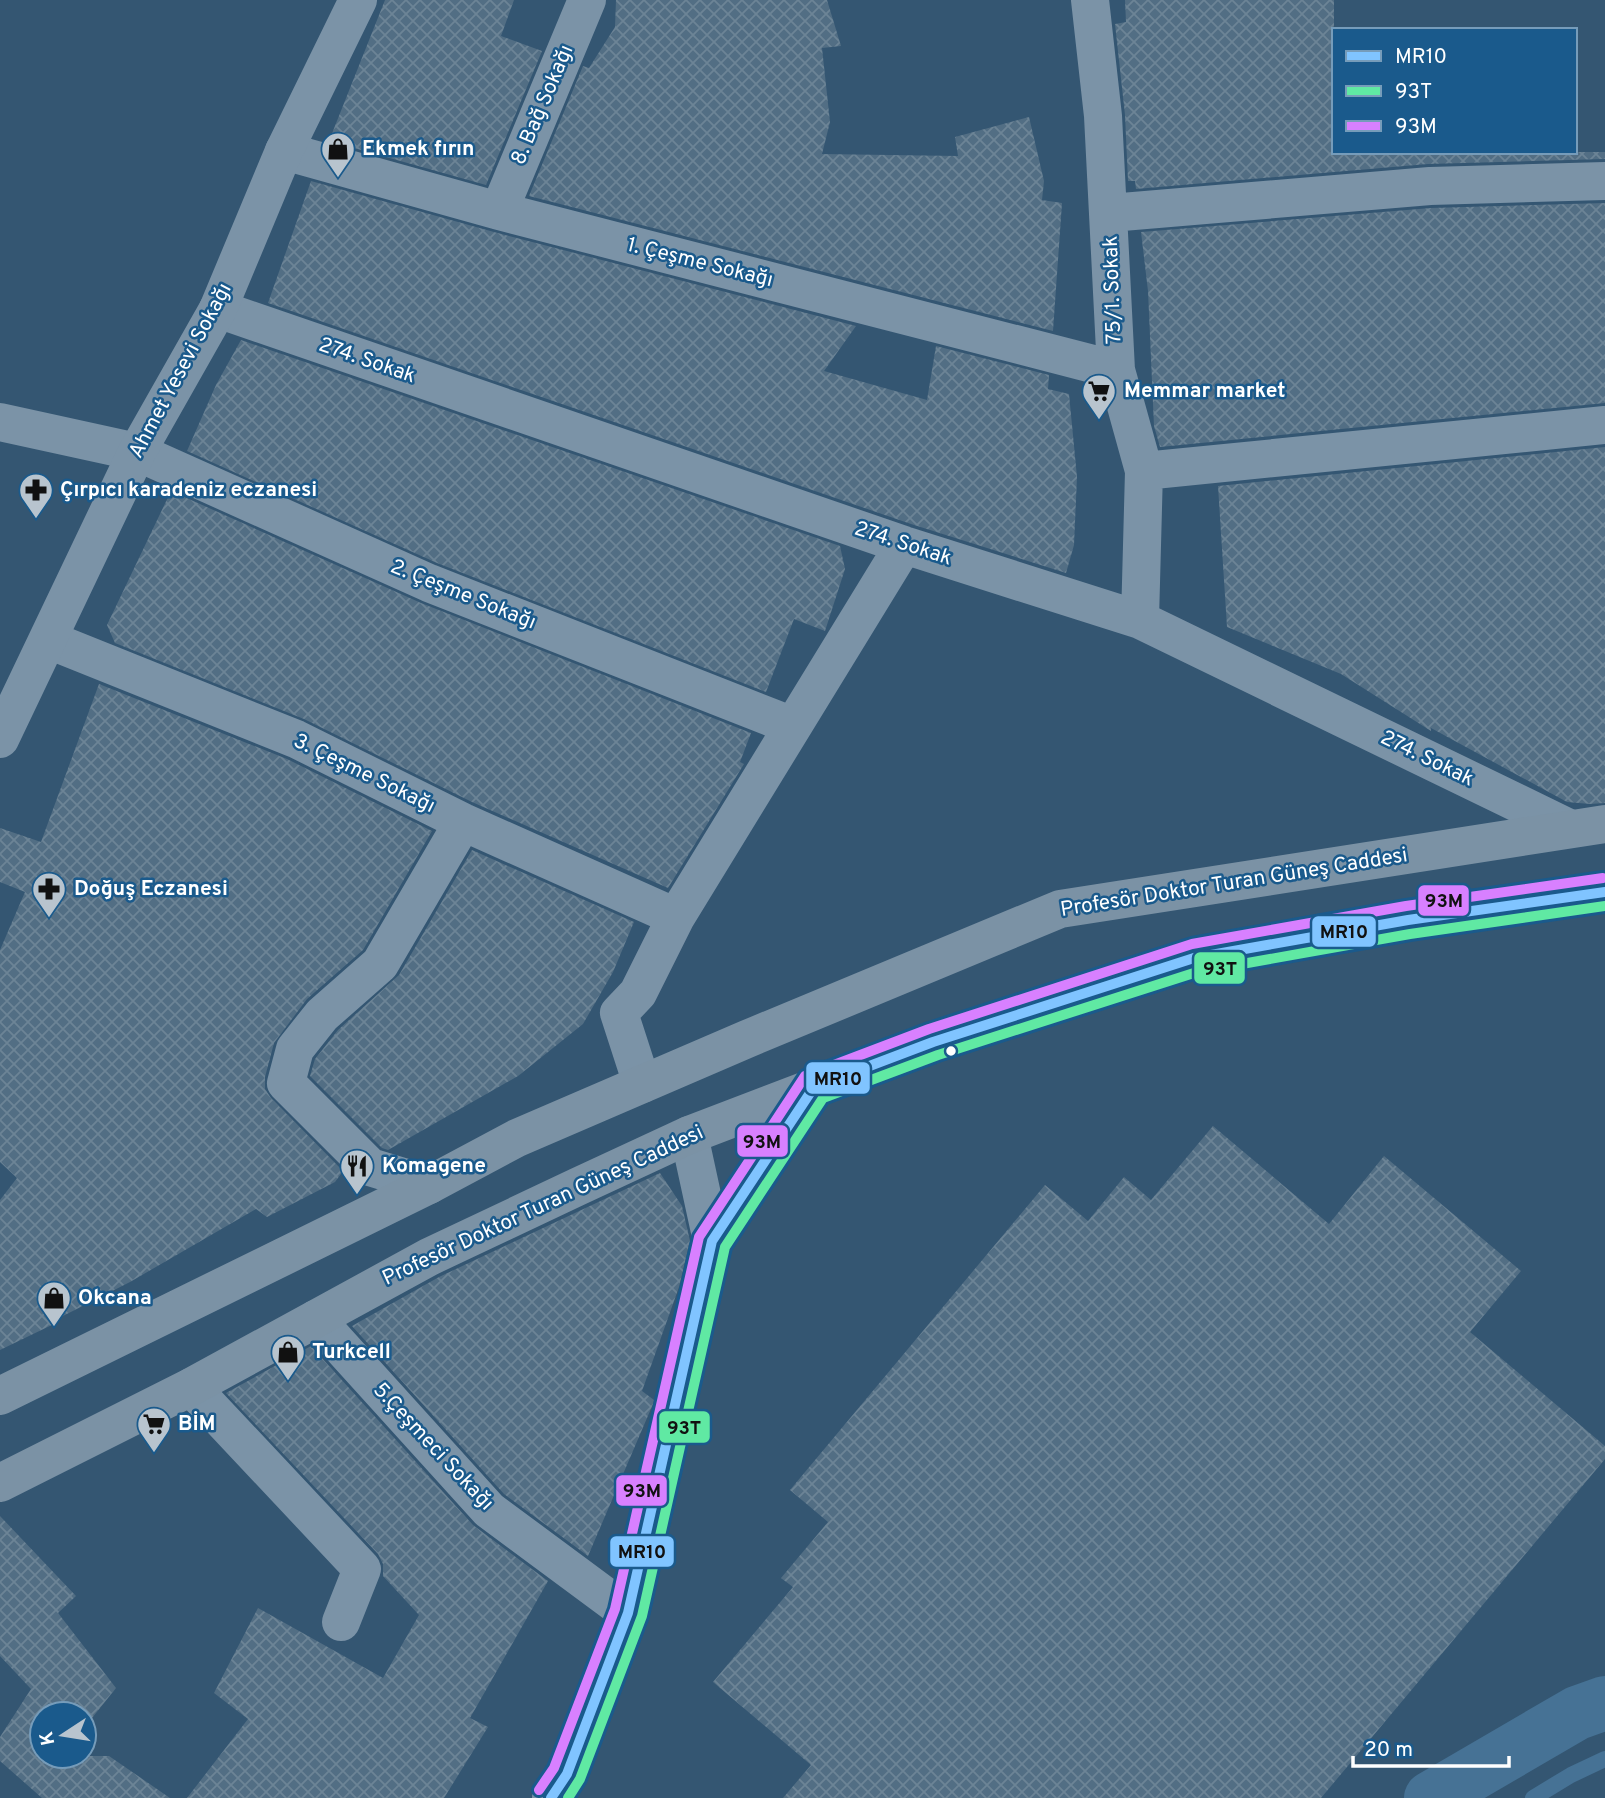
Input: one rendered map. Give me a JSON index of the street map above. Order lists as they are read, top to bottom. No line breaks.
{"streets":{"main road":["Profesör Doktor Turan Güneş Caddesi"],"street":["8. Bağ Sokağı","1. Çeşme Sokağı","75/1. Sokak","274. Sokak","Ahmet Yesevi Sokağı","2. Çeşme Sokağı","3. Çeşme Sokağı","5.Çeşmeci Sokağı"]},"crossings":[["8. Bağ Sokağı","1. Çeşme Sokağı"],["1. Çeşme Sokağı","75/1. Sokak"],["1. Çeşme Sokağı","Ahmet Yesevi Sokağı"],["75/1. Sokak","274. Sokak"],["274. Sokak","Ahmet Yesevi Sokağı"],["274. Sokak","Profesör Doktor Turan Güneş Caddesi"],["Ahmet Yesevi Sokağı","2. Çeşme Sokağı"],["Ahmet Yesevi Sokağı","3. Çeşme Sokağı"],["Profesör Doktor Turan Güneş Caddesi","5.Çeşmeci Sokağı"]],"places":{"shop":["Ekmek fırın","Okcana","Turkcell"],"supermarket":["Memmar market","BİM"],"pharmacy":["Çırpıcı karadeniz eczanesi","Doğuş Eczanesi"],"restaurant":["Komagene"]},"lines":["transit line 93M","transit line MR10","transit line 93T"],"legend":["MR10","93T","93M"],"scale_bar":"20 m","north":"left"}
